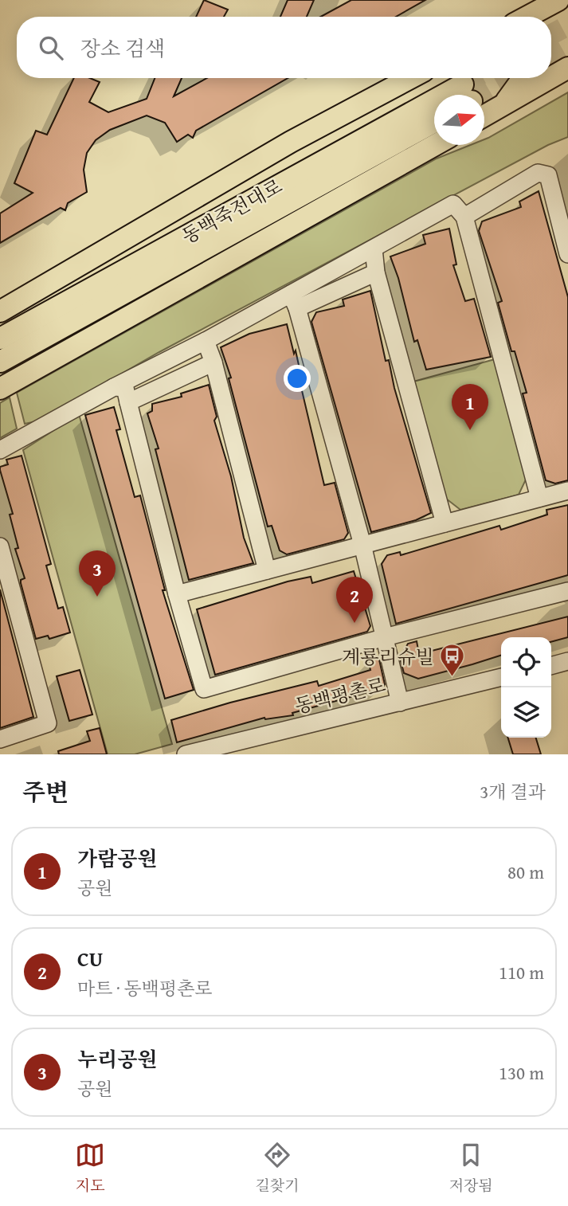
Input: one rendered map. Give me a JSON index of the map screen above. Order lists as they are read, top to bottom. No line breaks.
{"streets":{"main road":["동백죽전대로"],"street":["동백평촌로"]},"places":{"bus stop":["계룡리슈빌"]},"north":"right","page":{"search":"장소 검색","pins":["1","3","2"],"heading":["주변","3개 결과"],"list":[{"mark":"1","name":"가람공원","note":"공원","value":"80 m"},{"mark":"2","name":"CU","note":"마트 · 동백평촌로","value":"110 m"},{"mark":"3","name":"누리공원","note":"공원","value":"130 m"}],"nav":["지도","길찾기","저장됨"]}}
